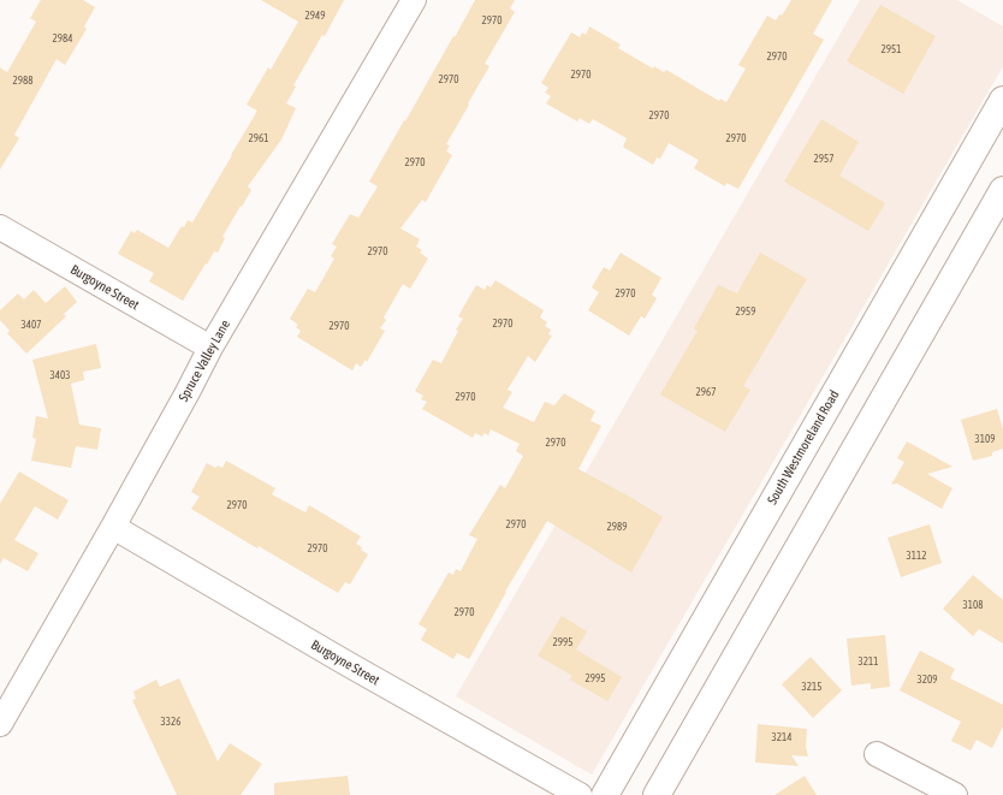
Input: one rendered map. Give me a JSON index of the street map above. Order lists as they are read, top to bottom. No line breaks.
{"streets":{"main road":["South Westmoreland Road"],"street":["Burgoyne Street","Spruce Valley Lane"]},"crossings":[["Burgoyne Street","Spruce Valley Lane"]],"house_numbers":["2949","2970","2984","2951","2970","2970","2970","2988","2970","2961","2970","2957","2970","2970","2970","2959","2970","3407","2970","3403","2967","2970","3109","2970","2970","2970","2989","2970","3112","3108","2970","2995","3211","2995","3209","3215","3326","3214"]}
